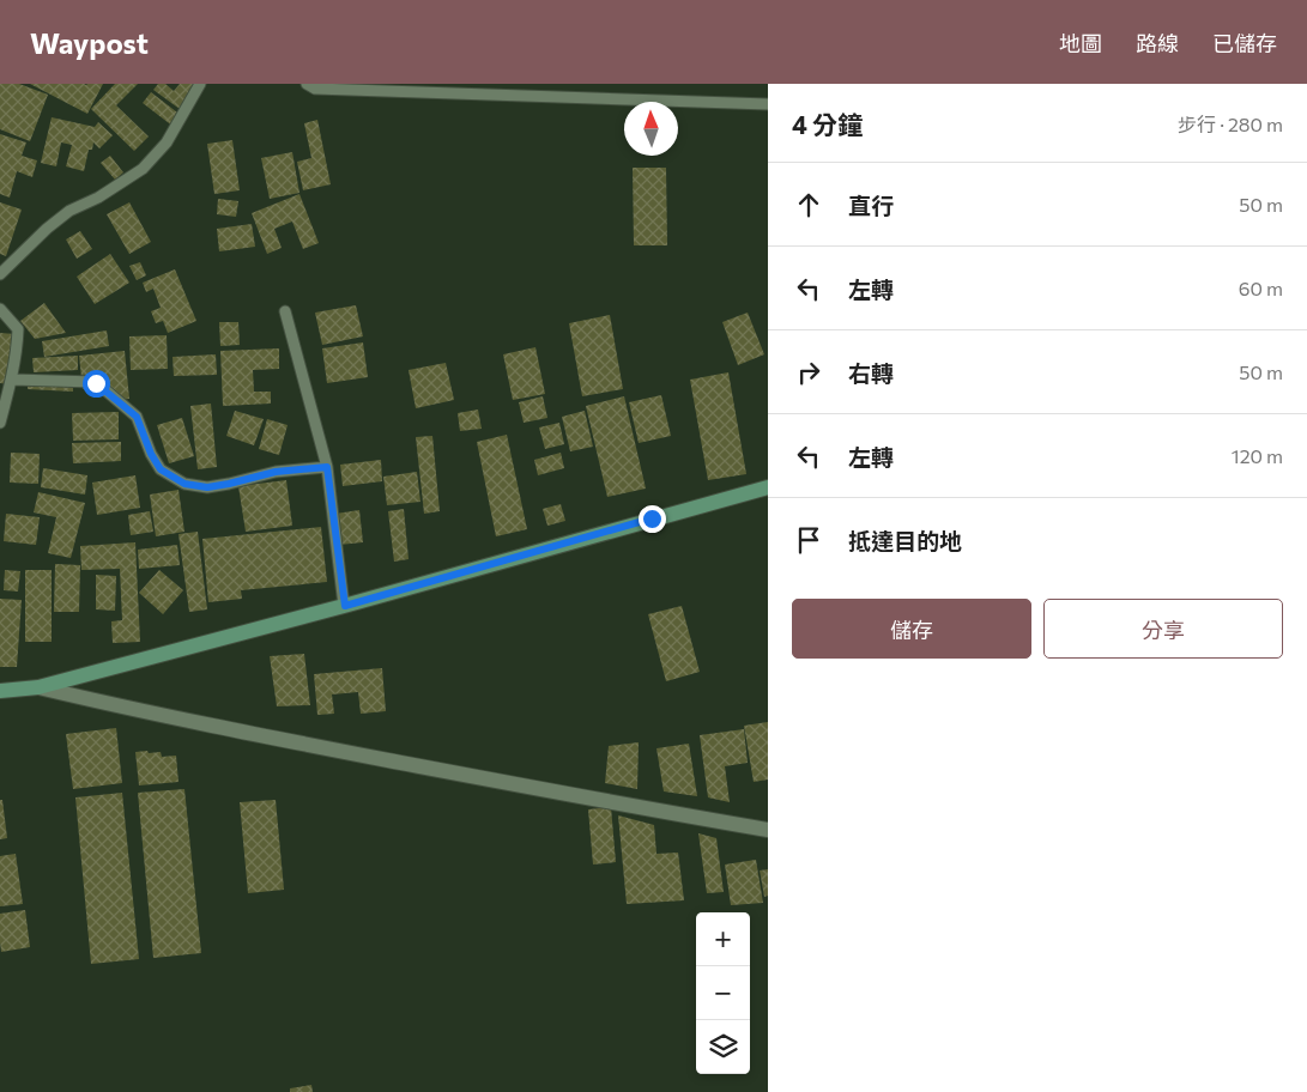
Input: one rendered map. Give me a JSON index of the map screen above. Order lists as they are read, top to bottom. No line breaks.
{"north":"top","page":{"header":"Waypost","nav":["地圖","路線","已儲存"],"heading":["4 分鐘","步行 · 280 m"],"list":[["直行","50 m"],["左轉","60 m"],["右轉","50 m"],["左轉","120 m"],"抵達目的地"],"buttons":["儲存","分享"],"map_buttons":["+","−"]}}
